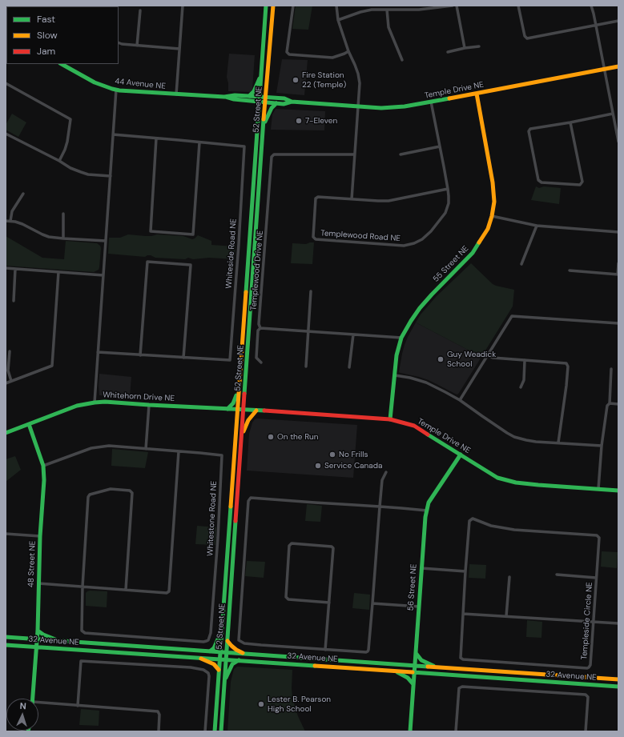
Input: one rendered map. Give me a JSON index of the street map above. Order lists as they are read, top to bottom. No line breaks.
{"streets":{"main road":["44 Avenue NE","Temple Drive NE","52 Street NE","55 Street NE","Whitehorn Drive NE","48 Street NE","56 Street NE","32 Avenue NE"],"street":["Templewood Road NE","Whiteside Road NE","Templewood Drive NE","Whitestone Road NE","Templeside Circle NE"]},"crossings":[["44 Avenue NE","Temple Drive NE"],["44 Avenue NE","52 Street NE"],["Temple Drive NE","52 Street NE"],["Temple Drive NE","Templewood Road NE"],["Temple Drive NE","55 Street NE"],["Temple Drive NE","Whitehorn Drive NE"],["Temple Drive NE","56 Street NE"],["52 Street NE","Whitehorn Drive NE"],["52 Street NE","32 Avenue NE"],["Whitehorn Drive NE","48 Street NE"],["Whitestone Road NE","48 Street NE"],["48 Street NE","32 Avenue NE"],["56 Street NE","32 Avenue NE"]],"places":["Fire Station 22 (Temple)","7-Eleven","Guy Weadick School","On the Run","No Frills","Service Canada","Lester B. Pearson High School"],"legend":["Fast","Slow","Jam"],"north":"top"}
